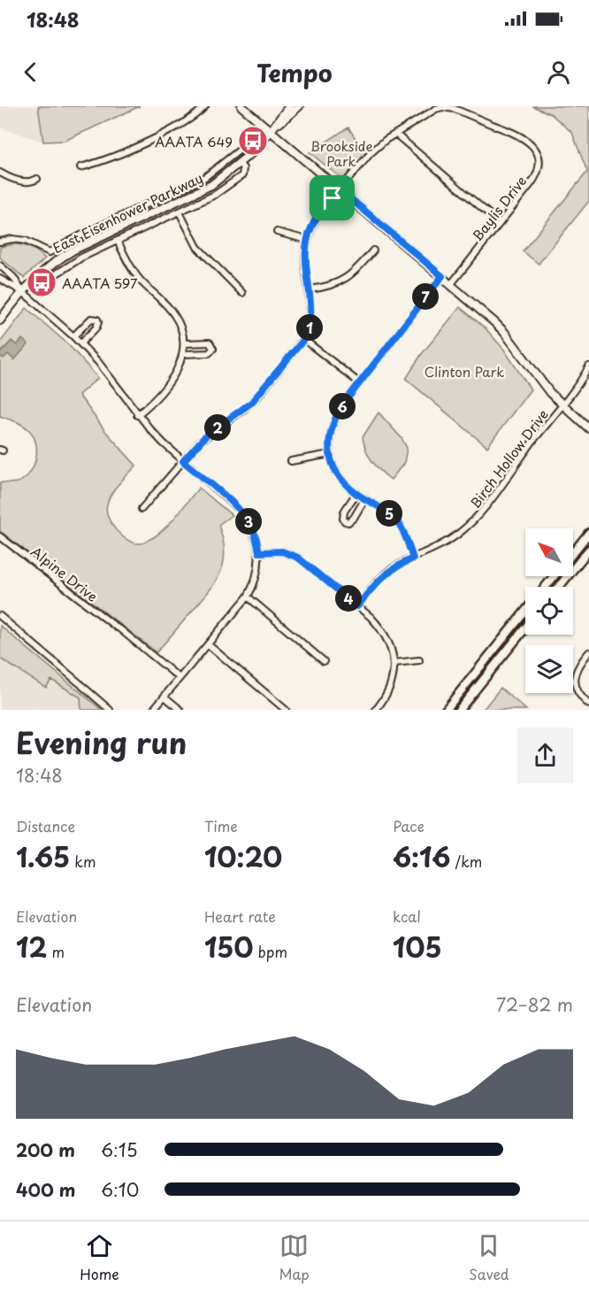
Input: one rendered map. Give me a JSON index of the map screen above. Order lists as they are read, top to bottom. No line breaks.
{"streets":{"main road":["East Eisenhower Parkway"],"street":["Baylis Drive","Birch Hollow Drive","Alpine Drive"]},"parks":["Brookside Park","Clinton Park"],"places":{"bus stop":["AAATA 649","AAATA 597"]},"north":"top left","page":{"status":"18:48","header":"Tempo","pins":["7","1","6","2","5","3","4"],"heading":["Evening run","18:48"],"stats":[["Distance","1.65 km"],["Time","10:20"],["Pace","6:16 /km"],["Elevation","12 m"],["Heart rate","150 bpm"],["kcal","105"]],"chart":["Elevation","72–82 m"],"list":[{"name":"200 m","note":"6:15"},{"name":"400 m","note":"6:10"}],"tabs":["Home","Map","Saved"]}}
